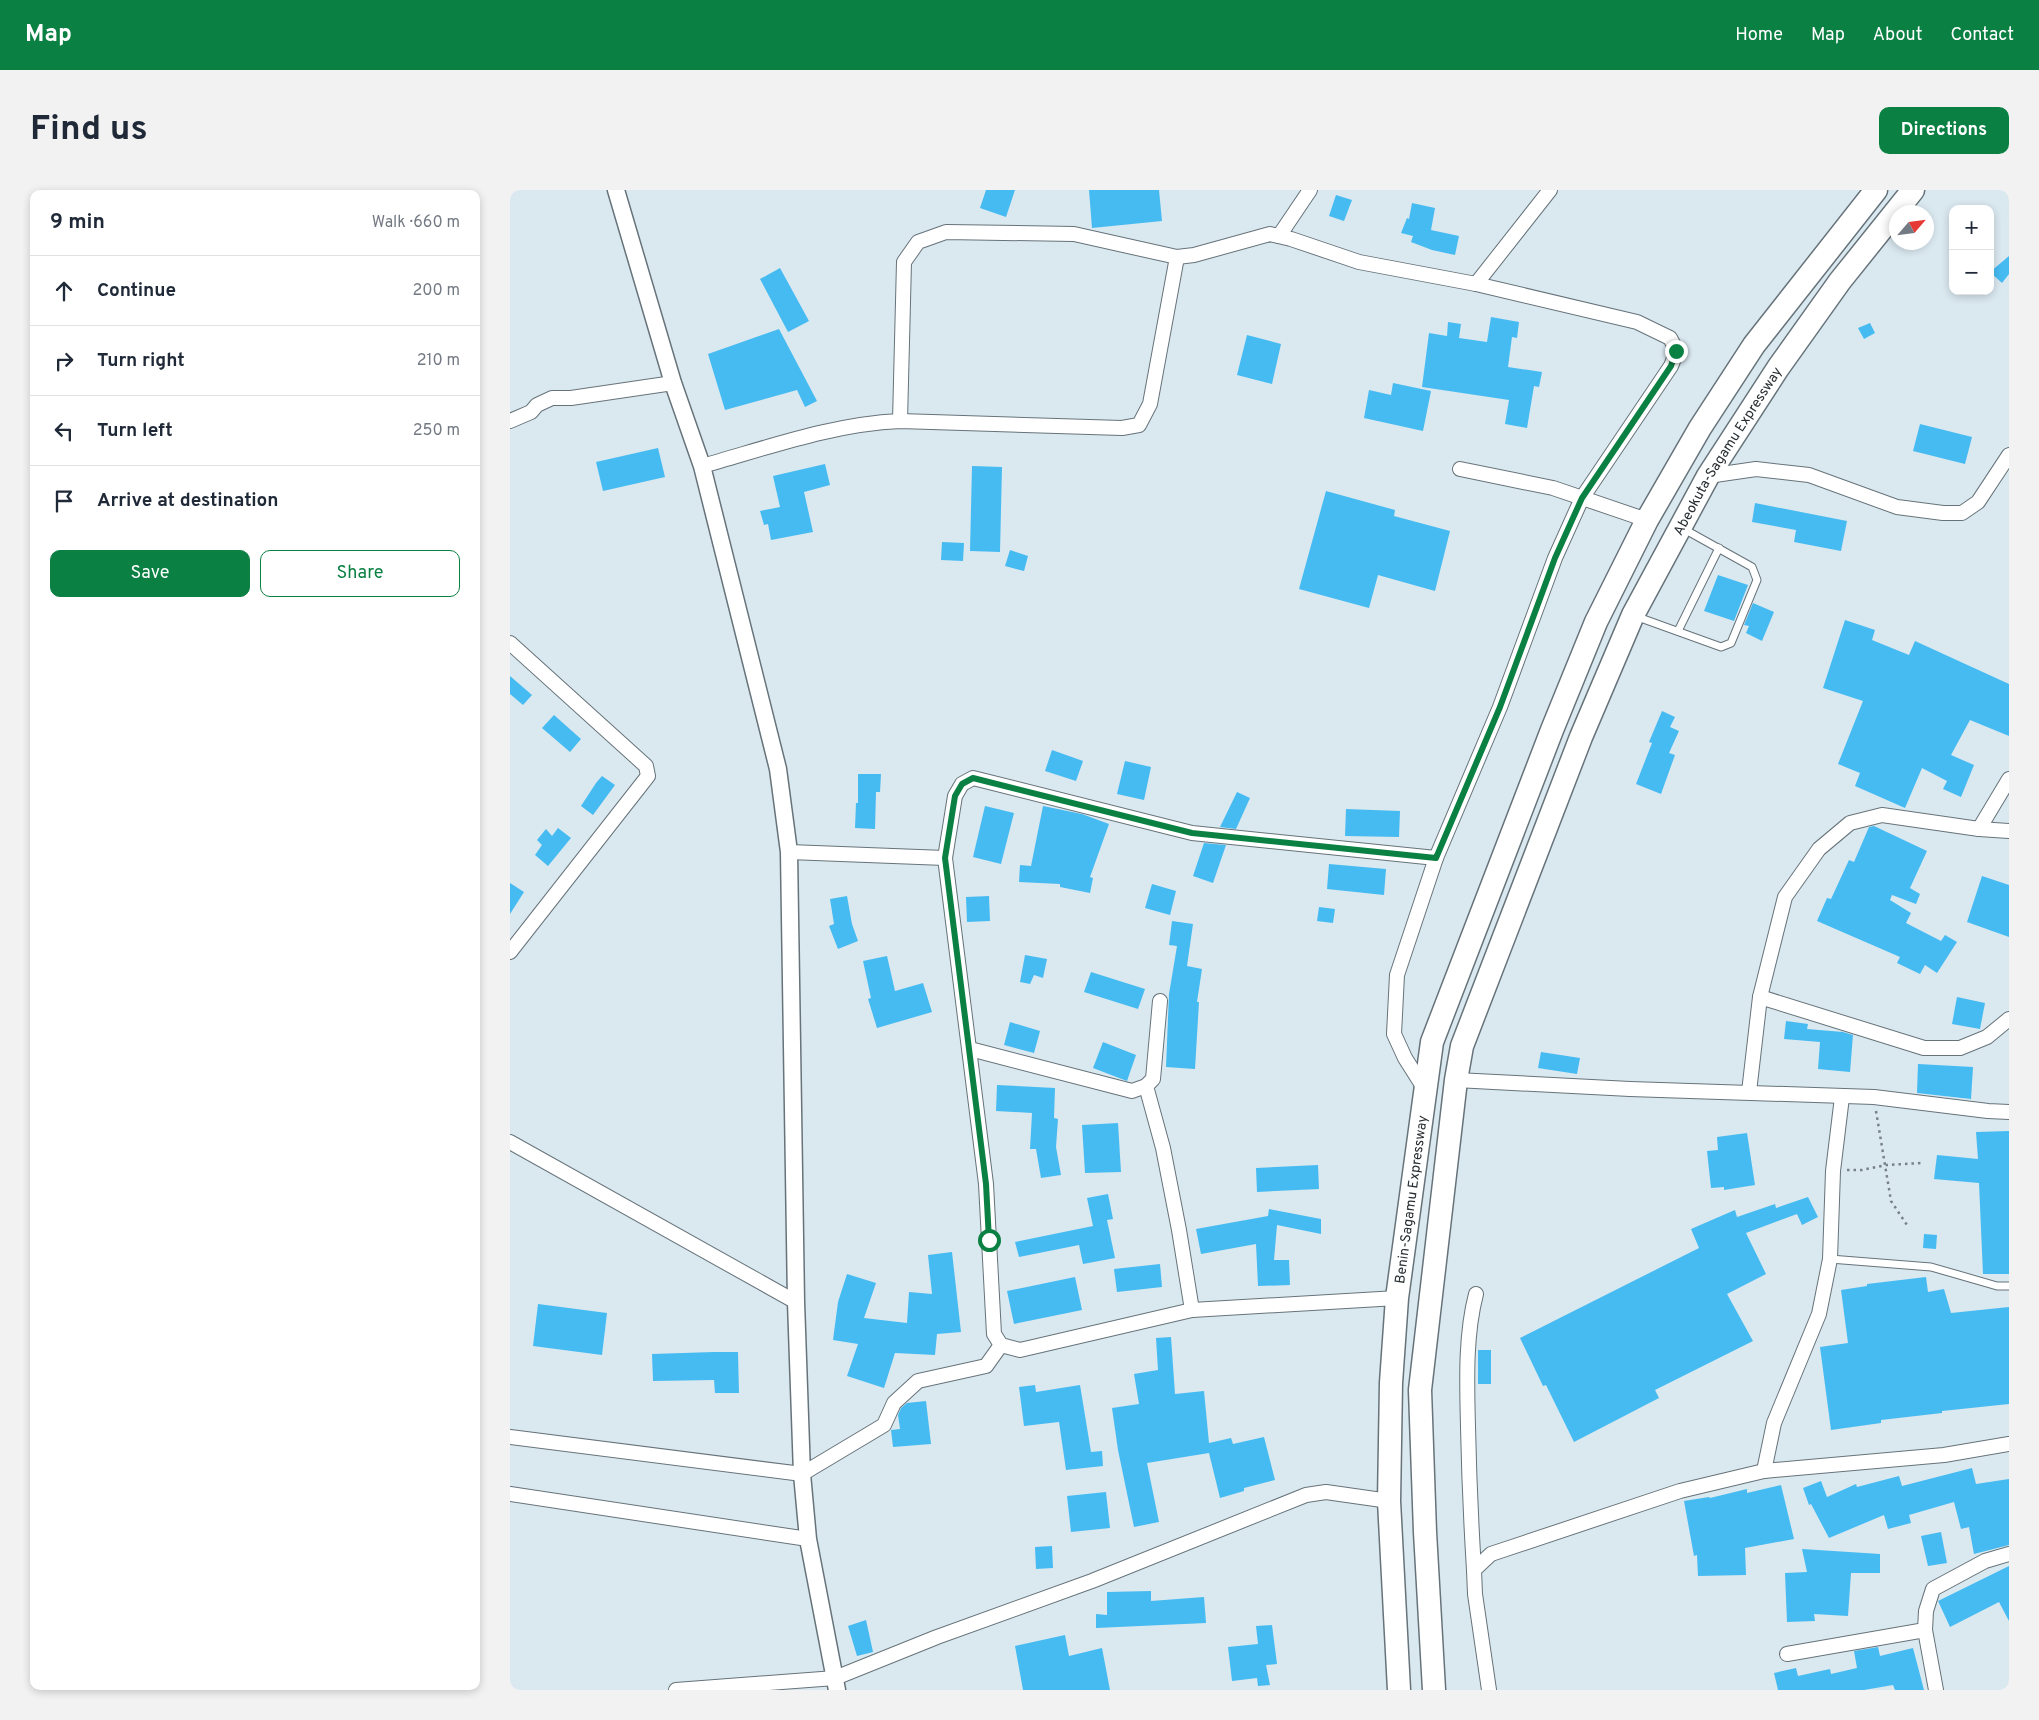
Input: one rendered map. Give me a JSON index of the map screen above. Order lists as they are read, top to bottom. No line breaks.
{"streets":{"highway":["Abeokuta-Sagamu Expressway","Benin-Sagamu Expressway"]},"north":"top right","page":{"header":"Map","nav":["Home","Map","About","Contact"],"buttons":["Directions",["Save","Share"]],"title":"Find us","heading":["9 min","Walk · 660 m"],"map_buttons":["+","−"],"list":[["Continue","200 m"],["Turn right","210 m"],["Turn left","250 m"],"Arrive at destination"]}}
